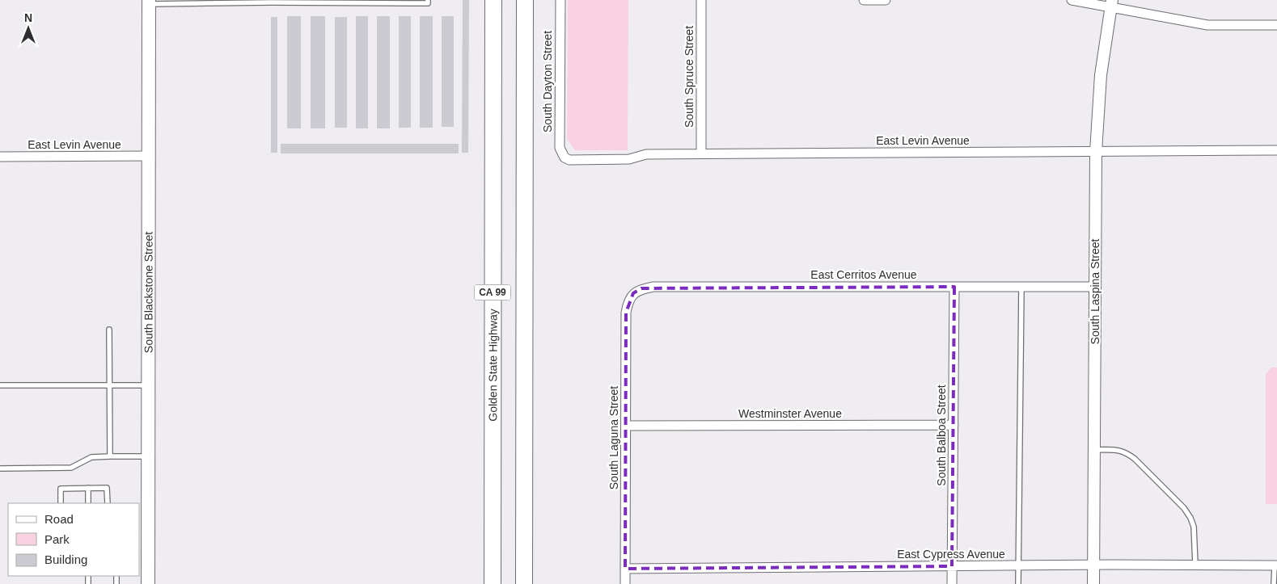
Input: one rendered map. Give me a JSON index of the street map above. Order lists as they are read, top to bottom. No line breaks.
{"streets":{"highway":["CA 99","Golden State Highway"],"main road":["South Blackstone Street"],"street":["South Spruce Street","South Dayton Street","East Levin Avenue","East Cerritos Avenue","South Laspina Street","Westminster Avenue","South Balboa Street","South Laguna Street","East Cypress Avenue"]},"crossings":[["South Spruce Street","East Levin Avenue"],["South Dayton Street","East Levin Avenue"],["East Levin Avenue","South Blackstone Street"],["East Levin Avenue","South Laspina Street"],["East Cerritos Avenue","South Laspina Street"],["East Cerritos Avenue","South Balboa Street"],["East Cerritos Avenue","South Laguna Street"],["South Laspina Street","East Cypress Avenue"],["Westminster Avenue","South Balboa Street"],["Westminster Avenue","South Laguna Street"],["South Balboa Street","East Cypress Avenue"],["South Laguna Street","East Cypress Avenue"]],"legend":["Road","Park","Building"],"north":"top"}
